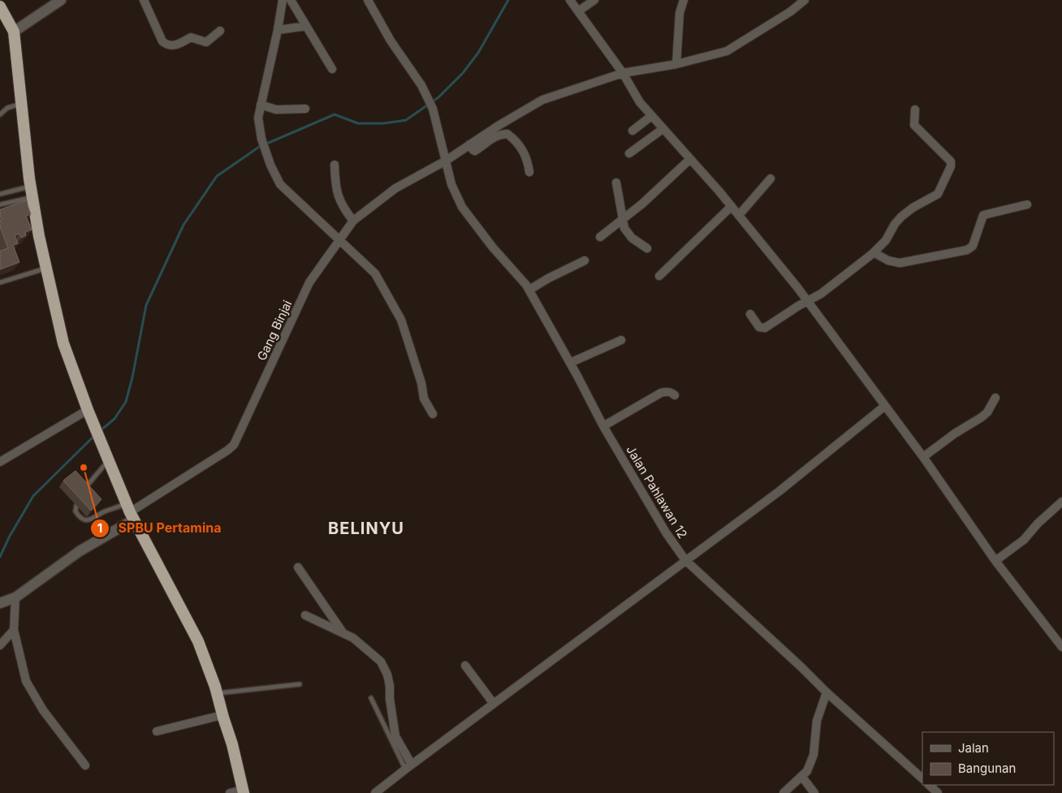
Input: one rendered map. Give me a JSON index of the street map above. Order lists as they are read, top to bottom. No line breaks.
{"streets":{"street":["Gang Binjai","Jalan Pahlawan 12"]},"crossings":[["Gang Binjai","Jalan Pahlawan 12"]],"districts":["BELINYU"],"places":["SPBU Pertamina"],"legend":["Jalan","Bangunan"]}
